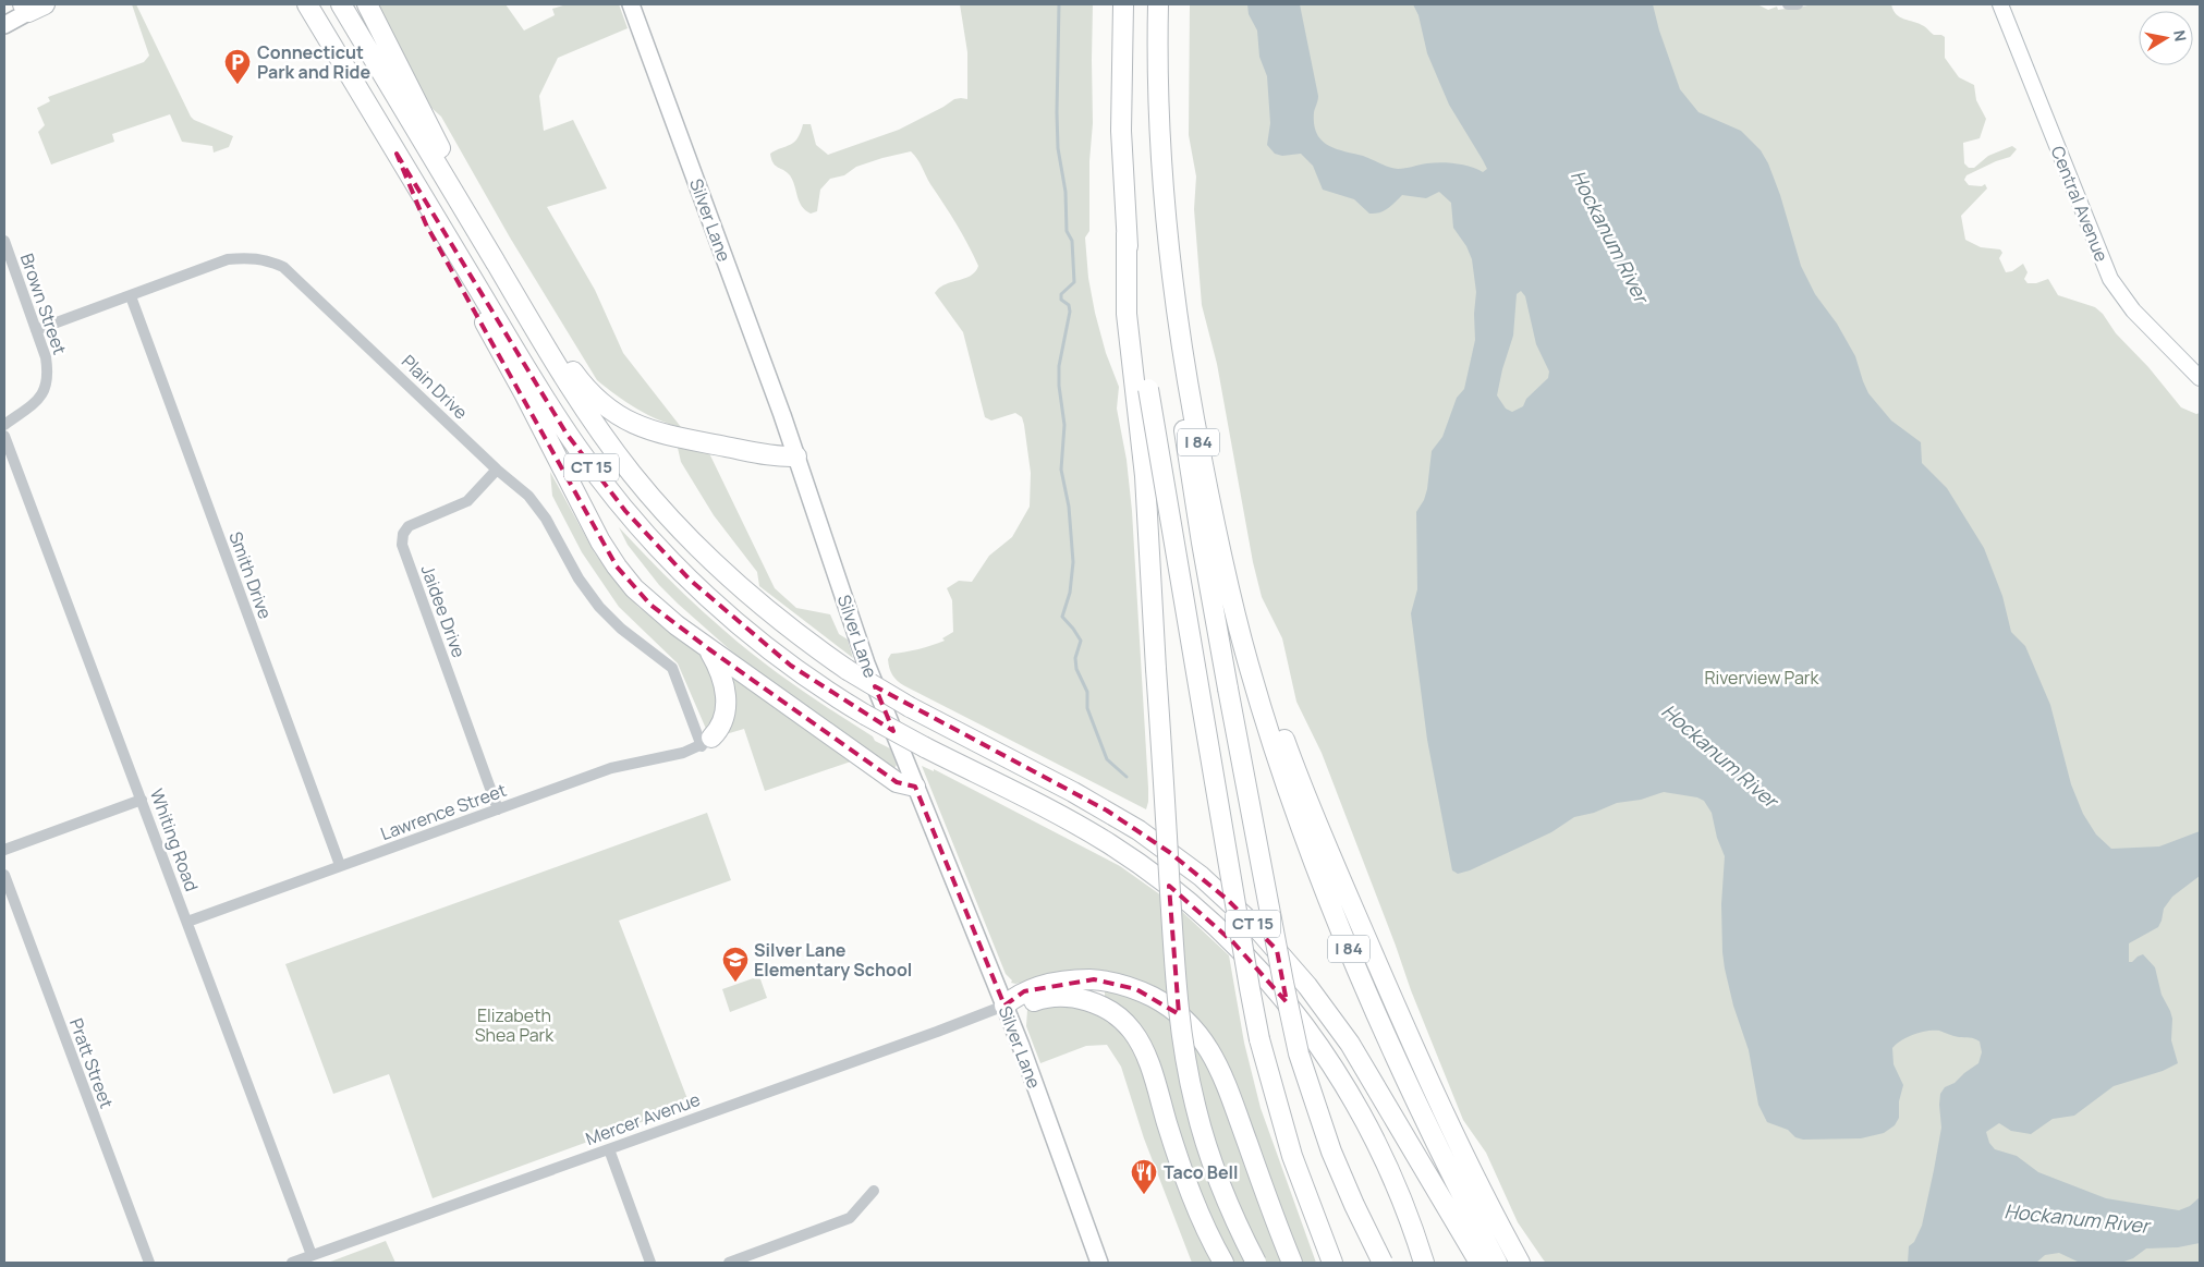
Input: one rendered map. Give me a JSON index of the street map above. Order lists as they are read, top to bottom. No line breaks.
{"streets":{"highway":["I 84","CT 15"],"main road":["Silver Lane"],"street":["Central Avenue","Brown Street","Plain Drive","Smith Drive","Jaidee Drive","Lawrence Street","Whiting Road","Pratt Street","Mercer Avenue"]},"crossings":[["Silver Lane","Mercer Avenue"],["Brown Street","Plain Drive"],["Plain Drive","Smith Drive"],["Plain Drive","Jaidee Drive"],["Plain Drive","Lawrence Street"],["Smith Drive","Lawrence Street"],["Jaidee Drive","Lawrence Street"],["Lawrence Street","Whiting Road"],["Whiting Road","Mercer Avenue"]],"water":["Hockanum River"],"parks":["Riverview Park","Elizabeth Shea Park"],"places":{"parking":["Connecticut Park and Ride"],"school or university":["Silver Lane Elementary School"],"restaurant":["Taco Bell"]},"north":"right"}
